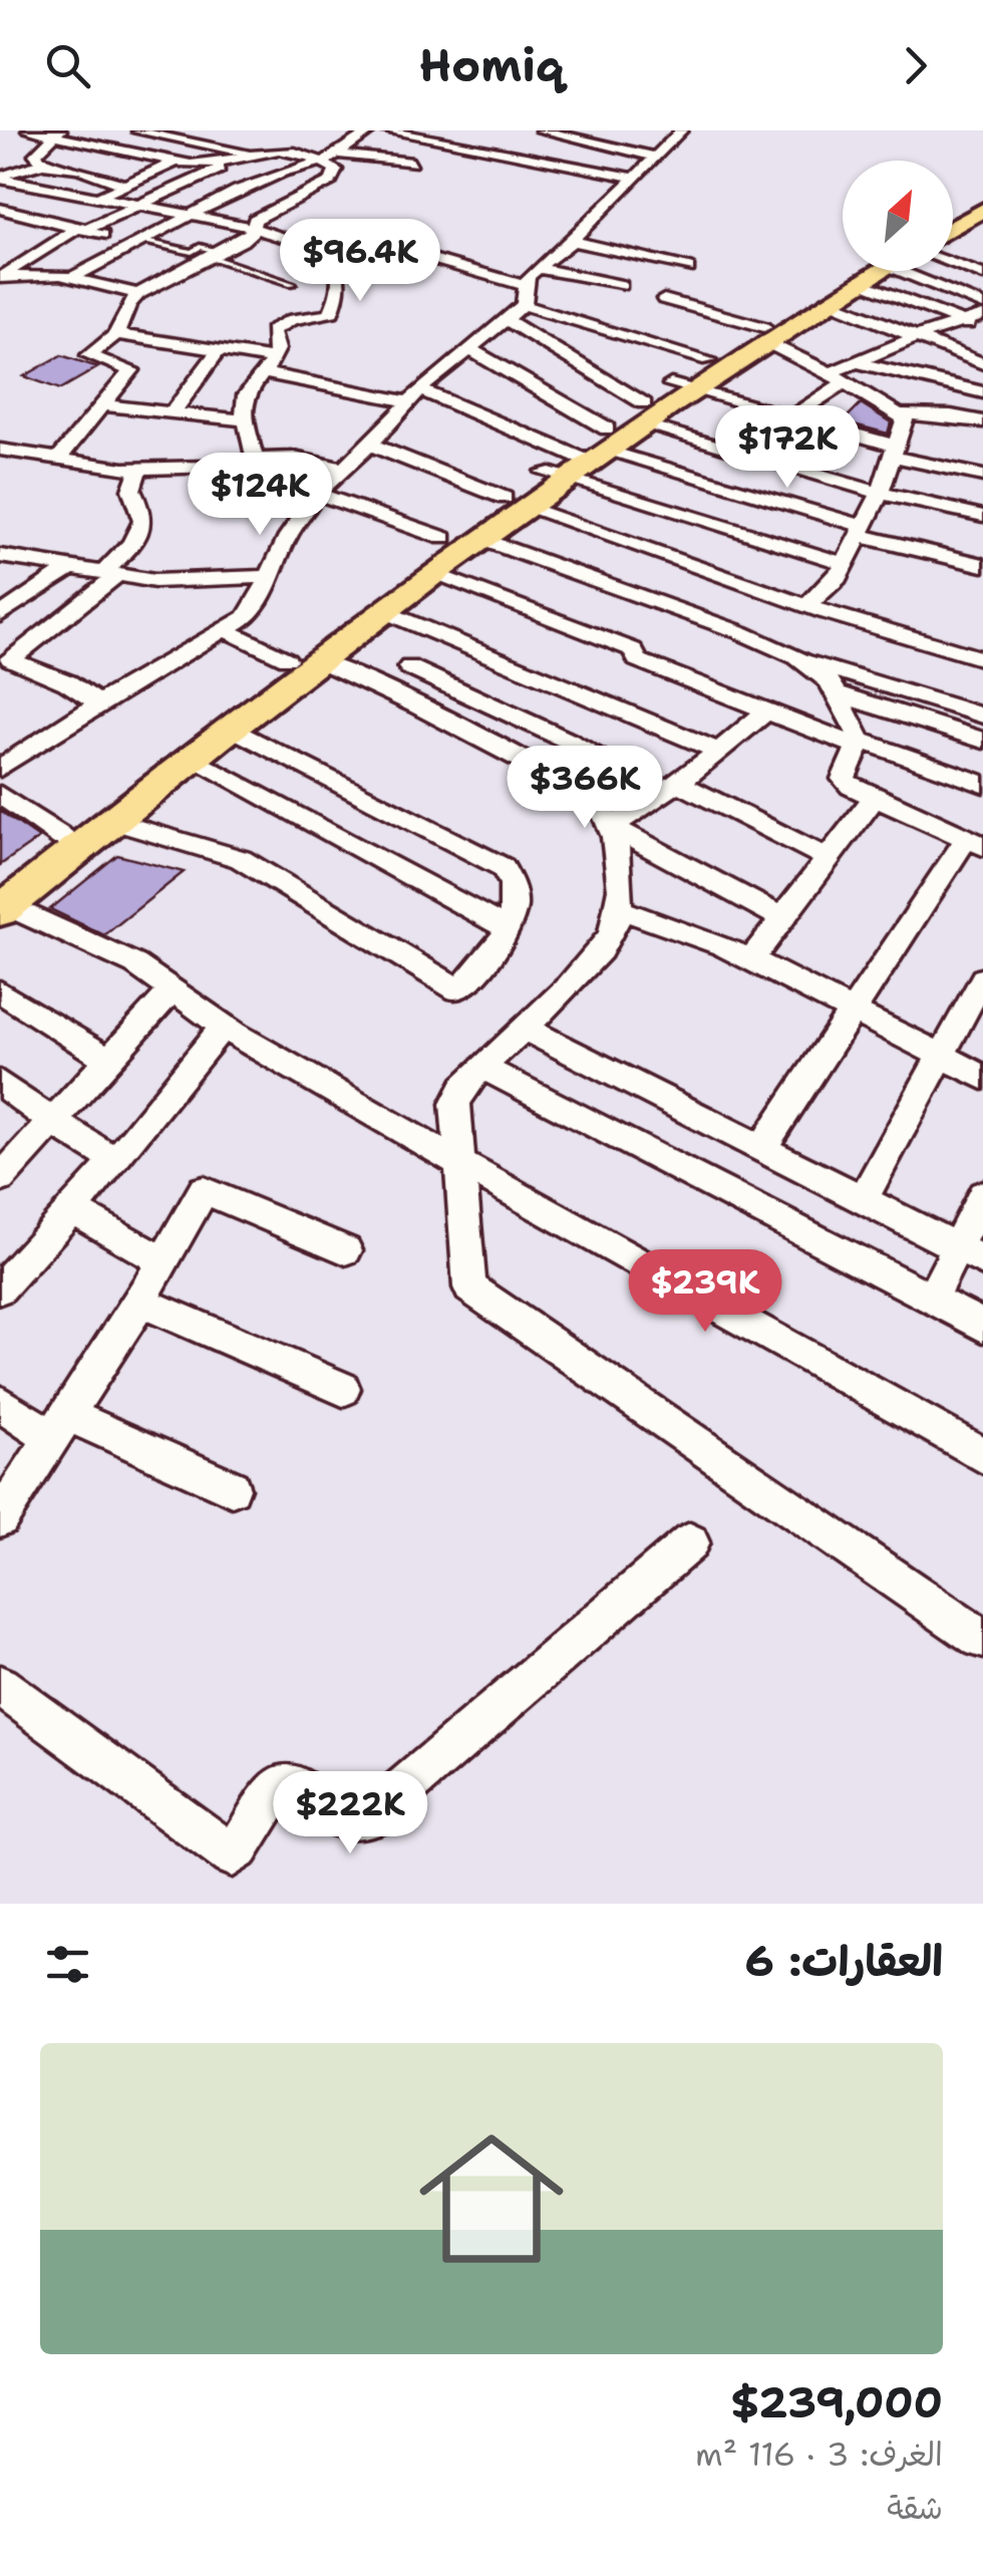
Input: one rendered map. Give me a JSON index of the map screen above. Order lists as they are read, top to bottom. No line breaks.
{"north":"top right","page":{"header":"Homiq","price":["$96.4K","$172K","$124K","$366K","$239K","$222K"],"heading":"العقارات: 6","list":[{"name":"$239,000","note":"الغرف: 3 · 116 m² · شقة"}]}}
